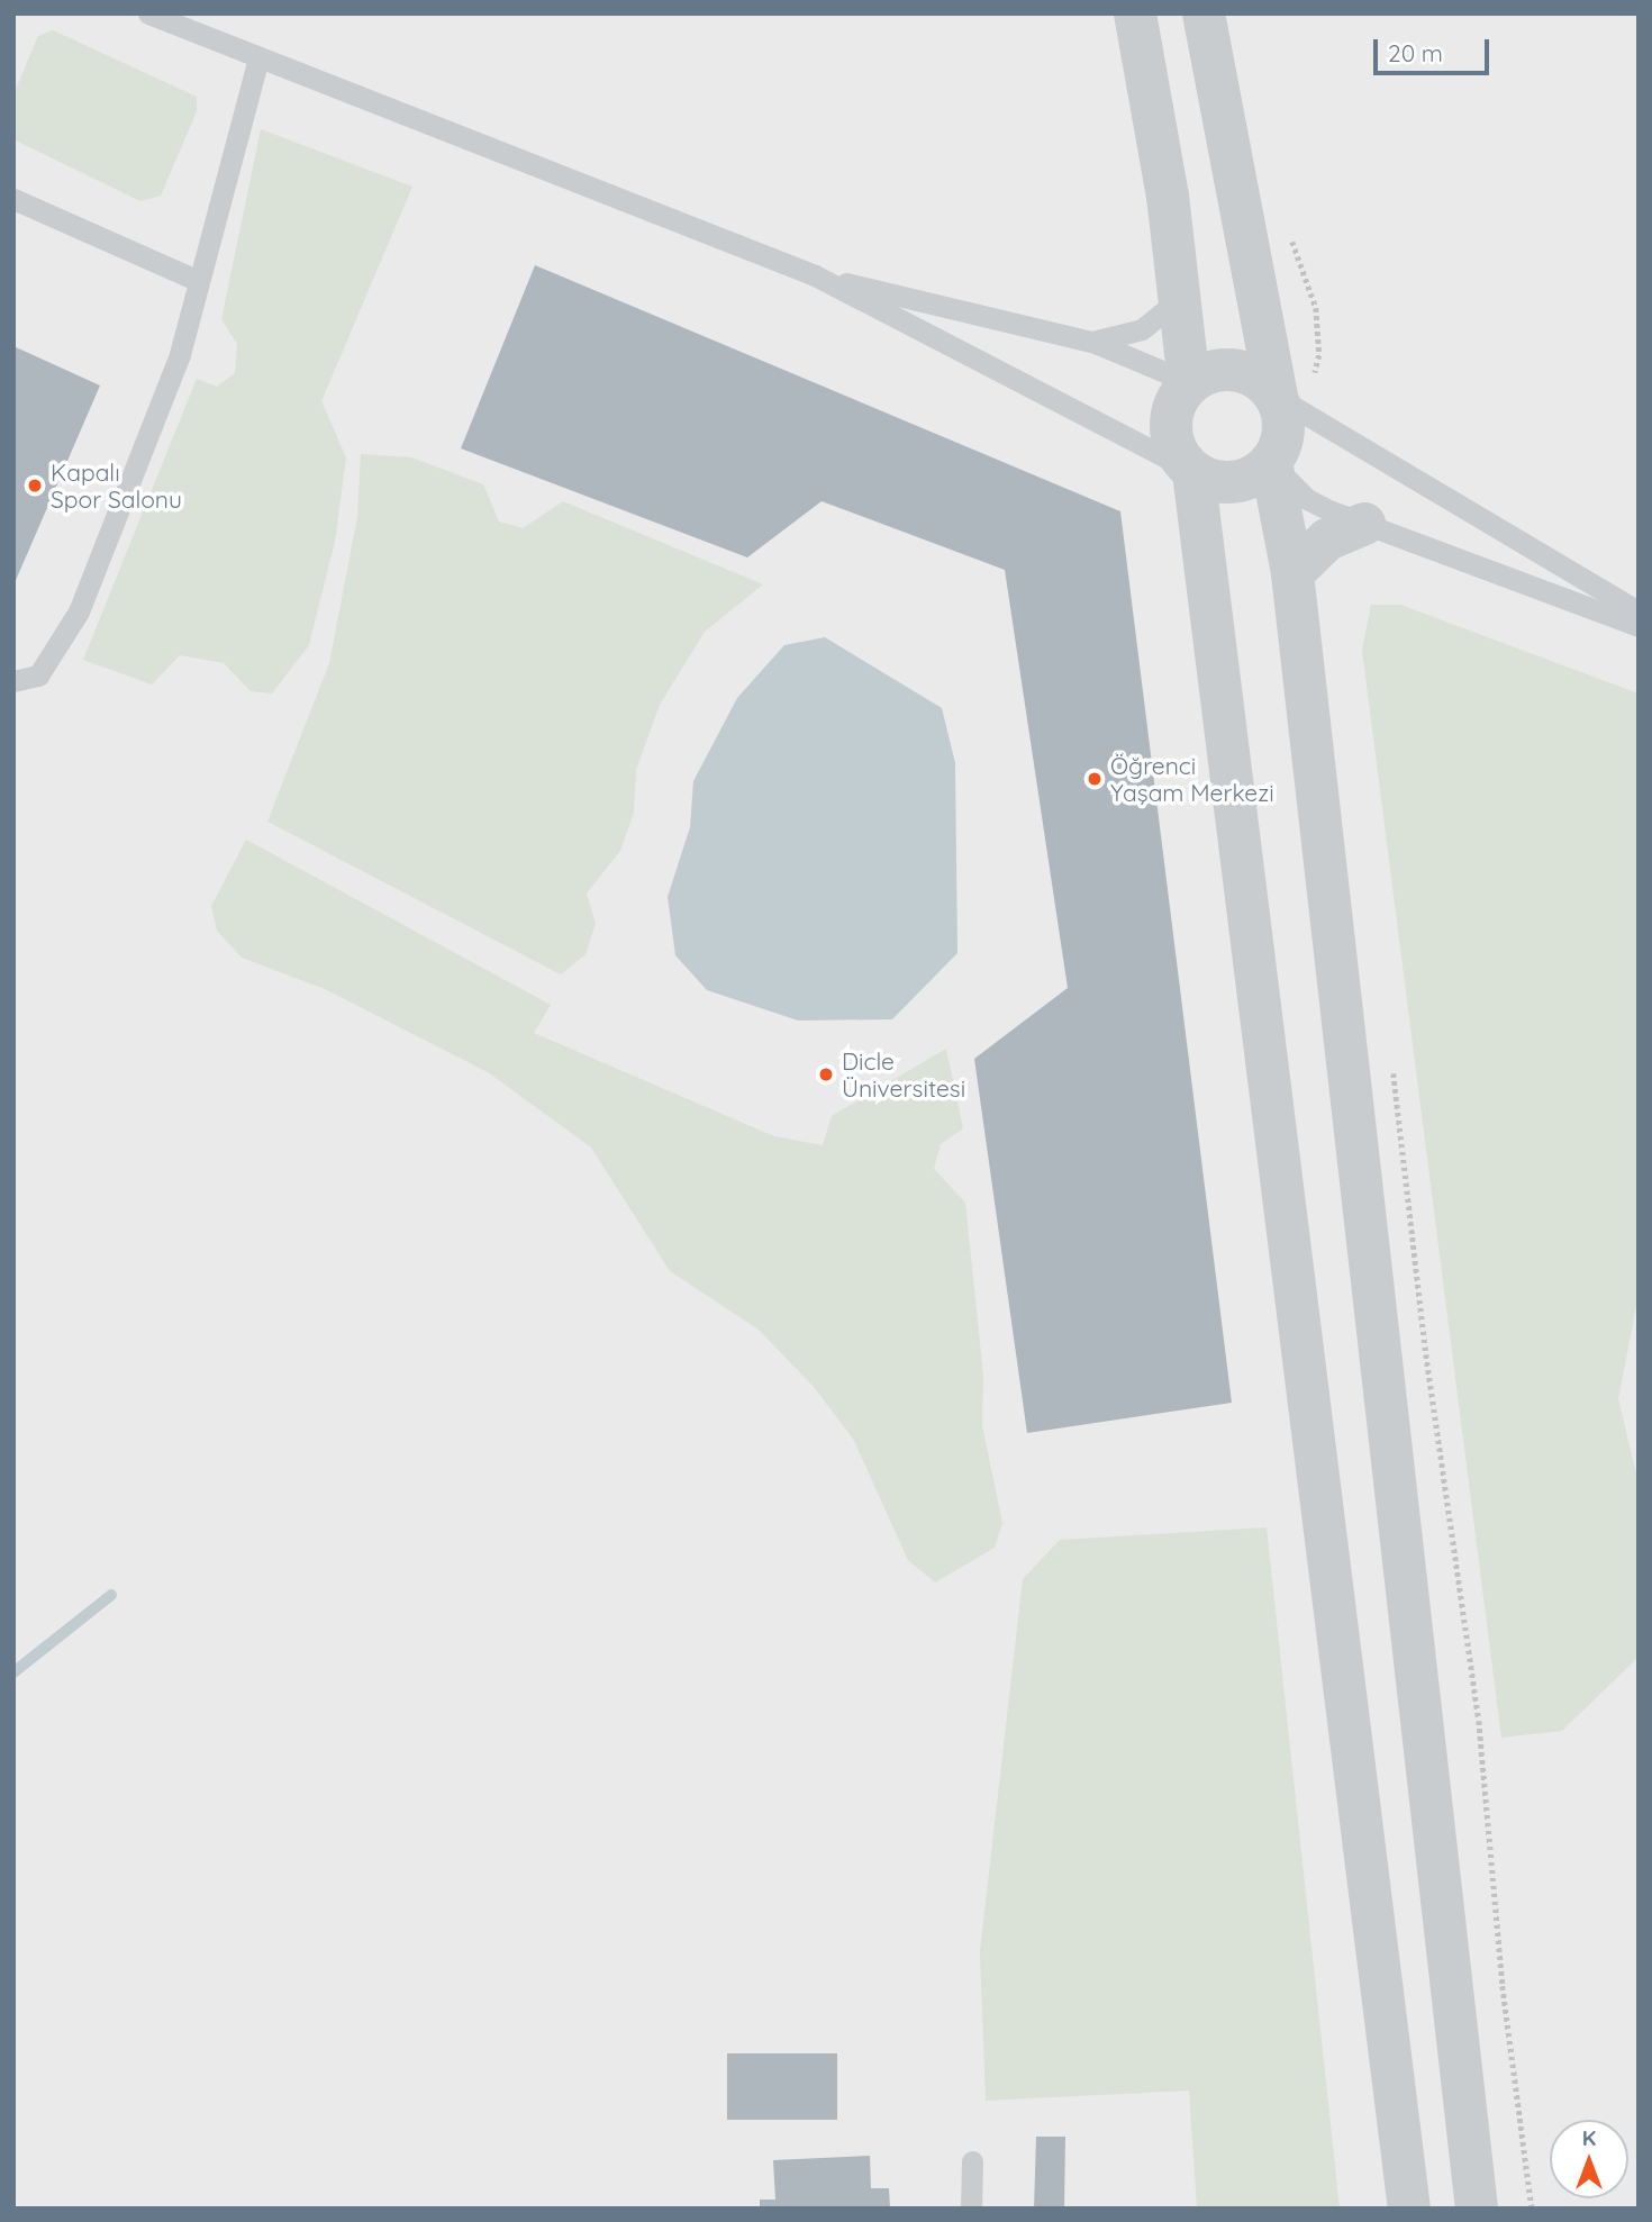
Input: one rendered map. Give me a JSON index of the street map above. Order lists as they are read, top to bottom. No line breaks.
{"places":["Kapalı Spor Salonu","Öğrenci Yaşam Merkezi","Dicle Üniversitesi"],"scale_bar":"20 m","north":"top"}
